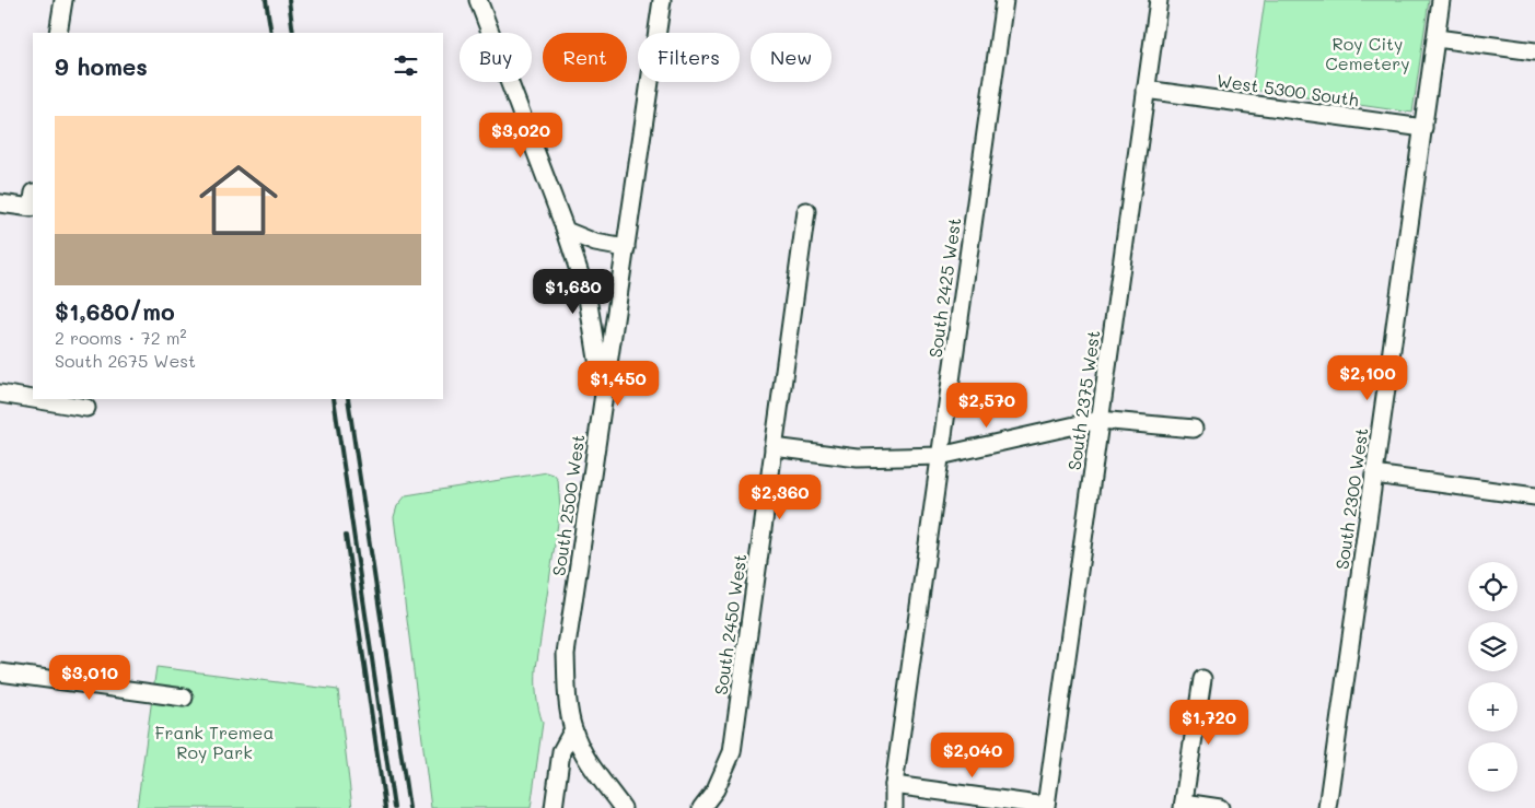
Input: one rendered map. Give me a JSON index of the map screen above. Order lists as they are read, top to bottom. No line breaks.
{"streets":{"street":["West 5300 South","South 2425 West","South 2375 West","South 2300 West","South 2500 West","South 2450 West"]},"crossings":[["West 5300 South","South 2375 West"],["West 5300 South","South 2300 West"],["South 2425 West","South 2375 West"]],"parks":["Roy City Cemetery","Frank Tremea Roy Park"],"page":{"chip":["Buy","Rent","Filters","New"],"heading":"9 homes","list":[{"name":"$1,680/mo","note":"2 rooms · 72 m² · South 2675 West"}],"price":["$3,020","$1,680","$2,100","$1,450","$2,570","$2,360","$3,010","$1,720","$2,040"],"map_buttons":["+","−"]}}
